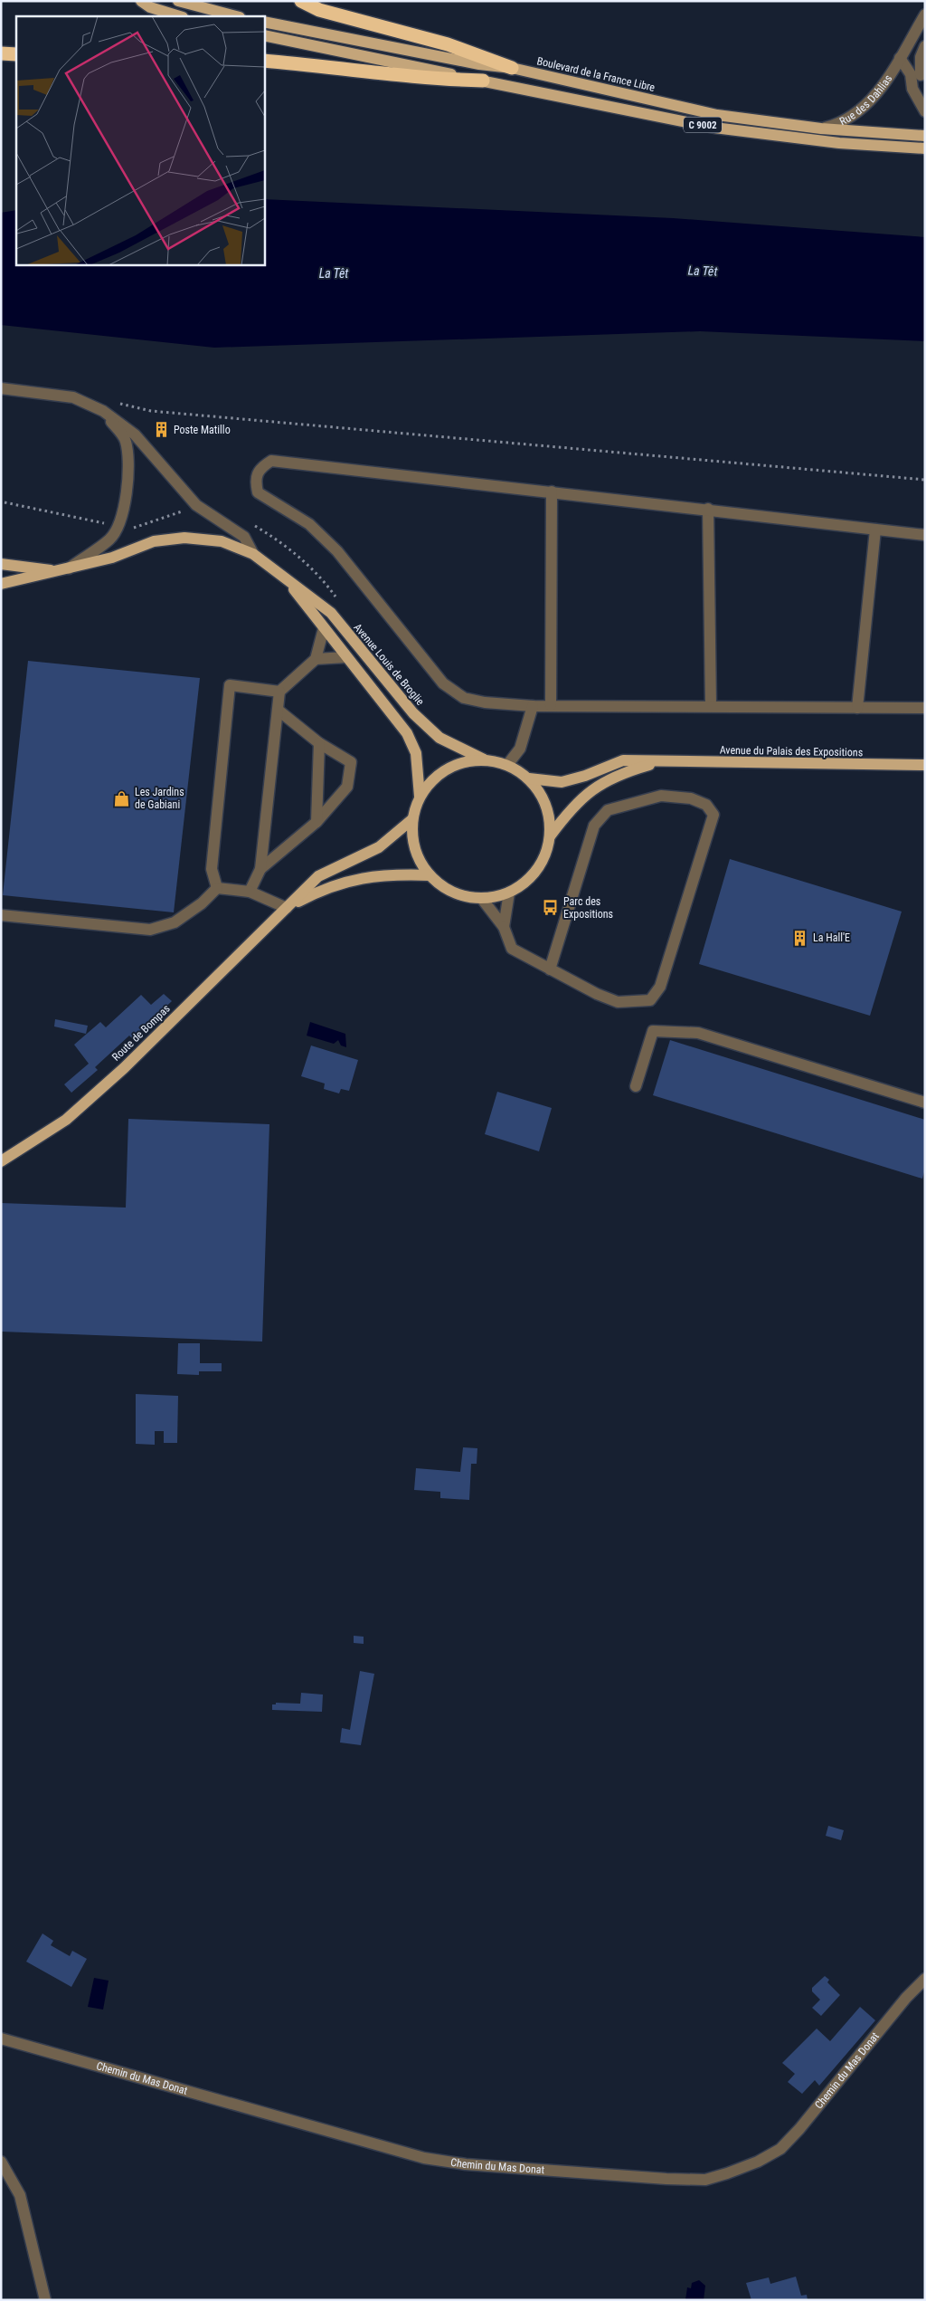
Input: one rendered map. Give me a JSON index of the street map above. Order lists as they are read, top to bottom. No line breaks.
{"streets":{"main road":["Boulevard de la France Libre","C 9002","Avenue Louis de Broglie","Avenue du Palais des Expositions","Route de Bompas"],"street":["Rue des Dahlias","Chemin du Mas Donat"]},"crossings":[["Boulevard de la France Libre","Rue des Dahlias"],["Avenue Louis de Broglie","Avenue du Palais des Expositions"],["Avenue Louis de Broglie","Route de Bompas"],["Avenue du Palais des Expositions","Route de Bompas"]],"water":["La Têt"],"places":{"building":["Poste Matillo","La Hall'E"],"shop":["Les Jardins de Gabiani"],"bus stop":["Parc des Expositions"]}}
